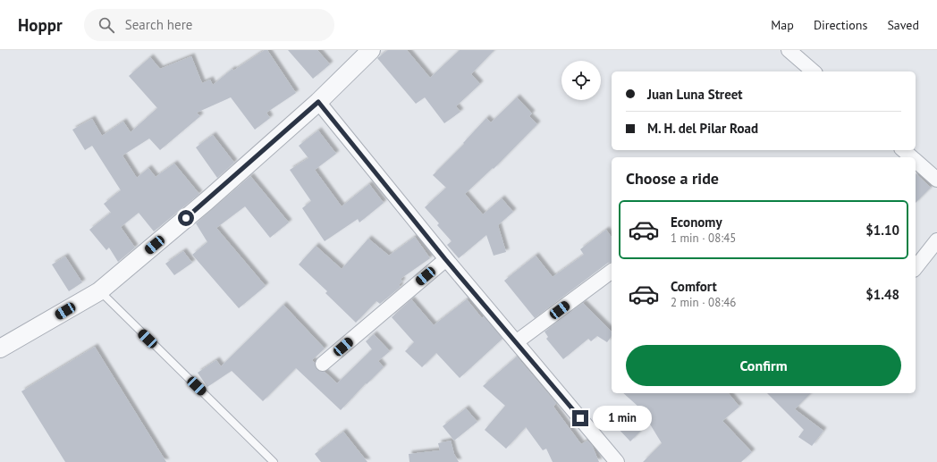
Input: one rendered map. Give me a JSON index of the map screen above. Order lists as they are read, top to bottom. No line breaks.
{"page":{"header":"Hoppr","search":"Search here","nav":["Map","Directions","Saved"],"banner":["Juan Luna Street","M. H. del Pilar Road"],"heading":"Choose a ride","list":[{"name":"Economy","note":"1 min · 08:45","value":"$1.10"},{"name":"Comfort","note":"2 min · 08:46","value":"$1.48"}],"buttons":"Confirm","bubble":"1 min"}}
